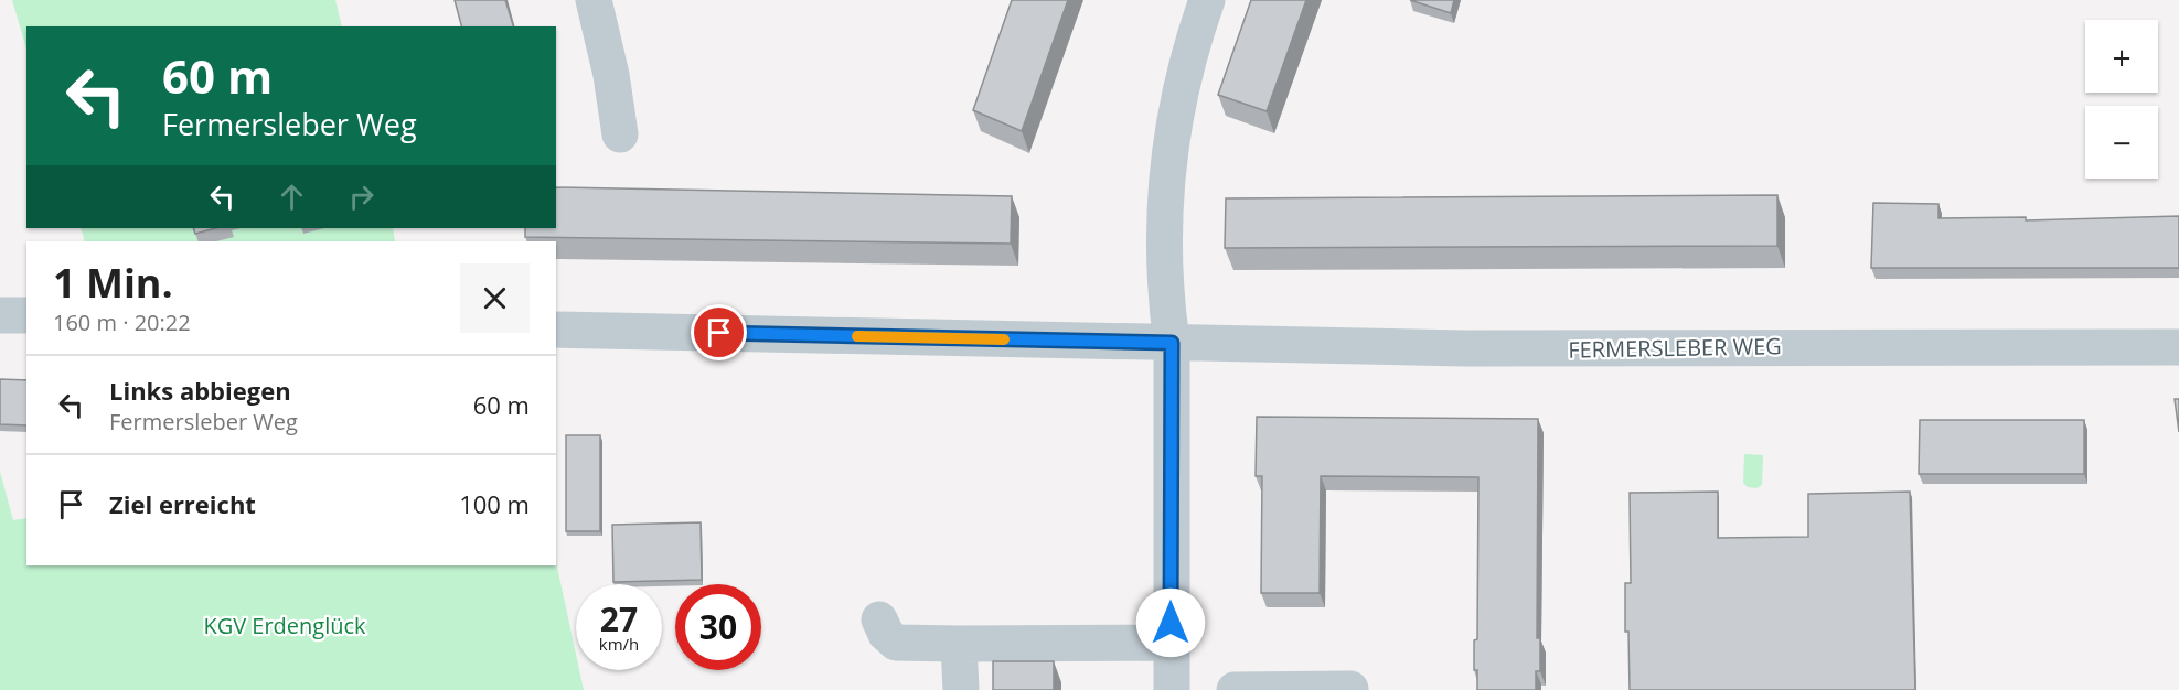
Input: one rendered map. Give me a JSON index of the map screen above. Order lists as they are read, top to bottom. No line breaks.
{"streets":{"street":["FERMERSLEBER WEG"]},"parks":["KGV Erdenglück"],"page":{"map_buttons":["+","−"],"turn":["60 m","Fermersleber Weg"],"heading":["1 Min.","160 m · 20:22"],"list":[{"name":"Links abbiegen","note":"Fermersleber Weg","value":"60 m"},{"name":"Ziel erreicht","value":"100 m"}],"speed":"27 km/h","limit":"30"}}
